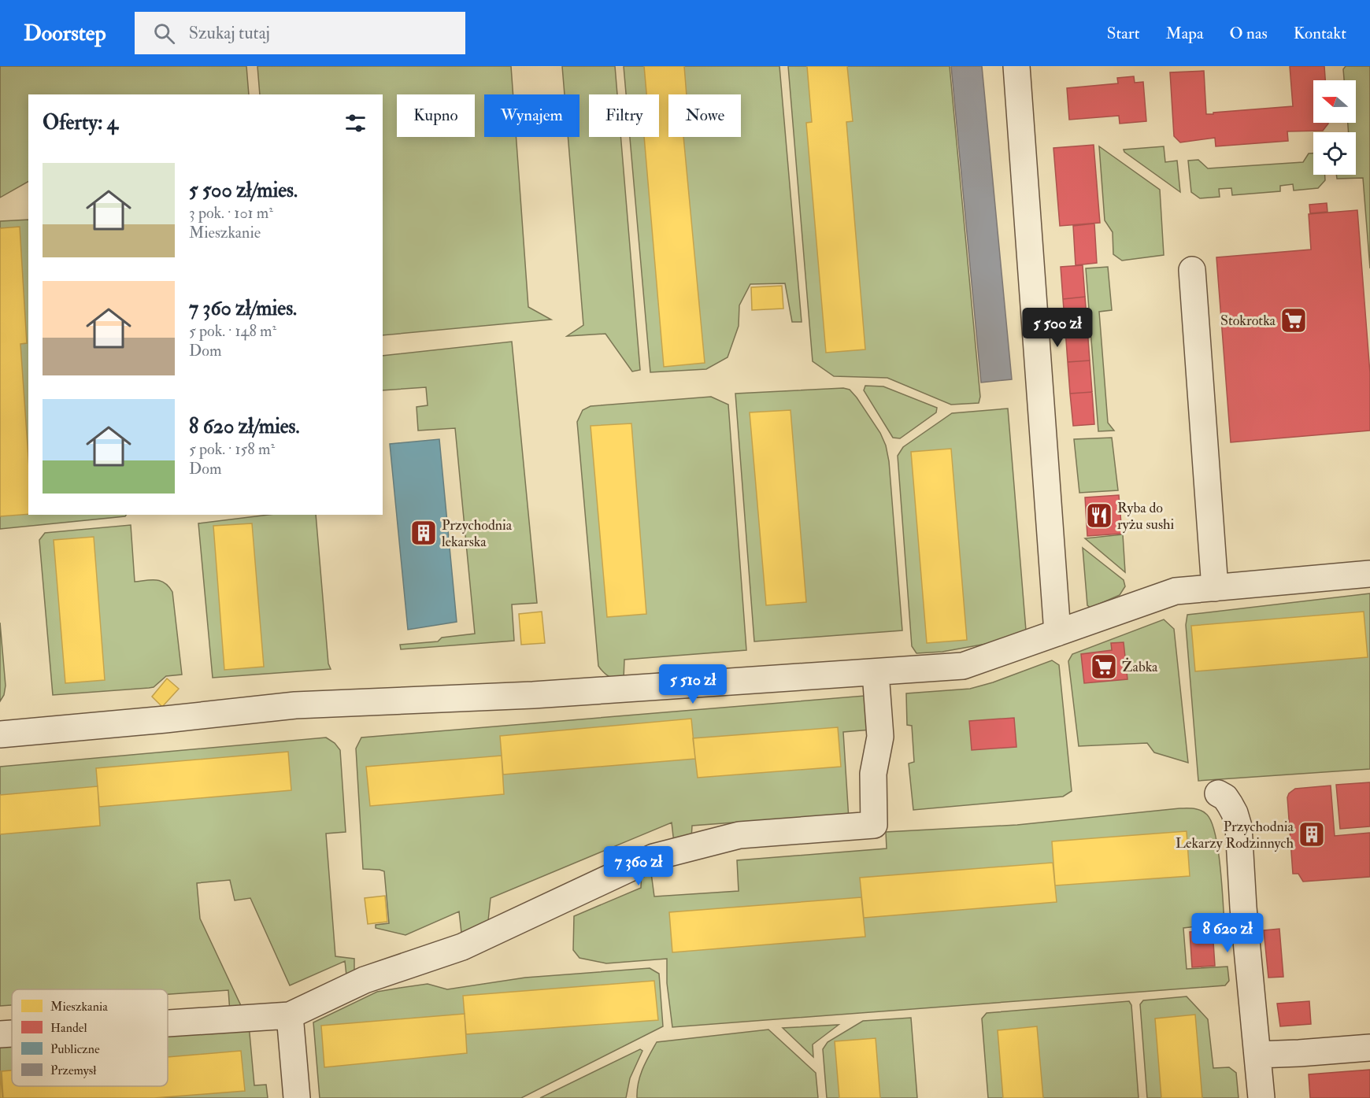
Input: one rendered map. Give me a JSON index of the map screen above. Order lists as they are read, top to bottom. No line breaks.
{"places":{"supermarket":["Stokrotka","Żabka"],"restaurant":["Ryba do ryżu sushi"],"building":["Przychodnia lekarska","Przychodnia Lekarzy Rodzinnych"]},"legend":["Mieszkania","Handel","Publiczne","Przemysł"],"north":"left","page":{"header":"Doorstep","search":"Szukaj tutaj","nav":["Start","Mapa","O nas","Kontakt"],"chip":["Kupno","Wynajem","Filtry","Nowe"],"heading":"Oferty: 4","list":[{"name":"5 500 zł/mies.","note":"3 pok. · 101 m² · Mieszkanie"},{"name":"7 360 zł/mies.","note":"5 pok. · 148 m² · Dom"},{"name":"8 620 zł/mies.","note":"5 pok. · 158 m² · Dom"}],"price":["5 500 zł","5 510 zł","7 360 zł","8 620 zł"]}}
